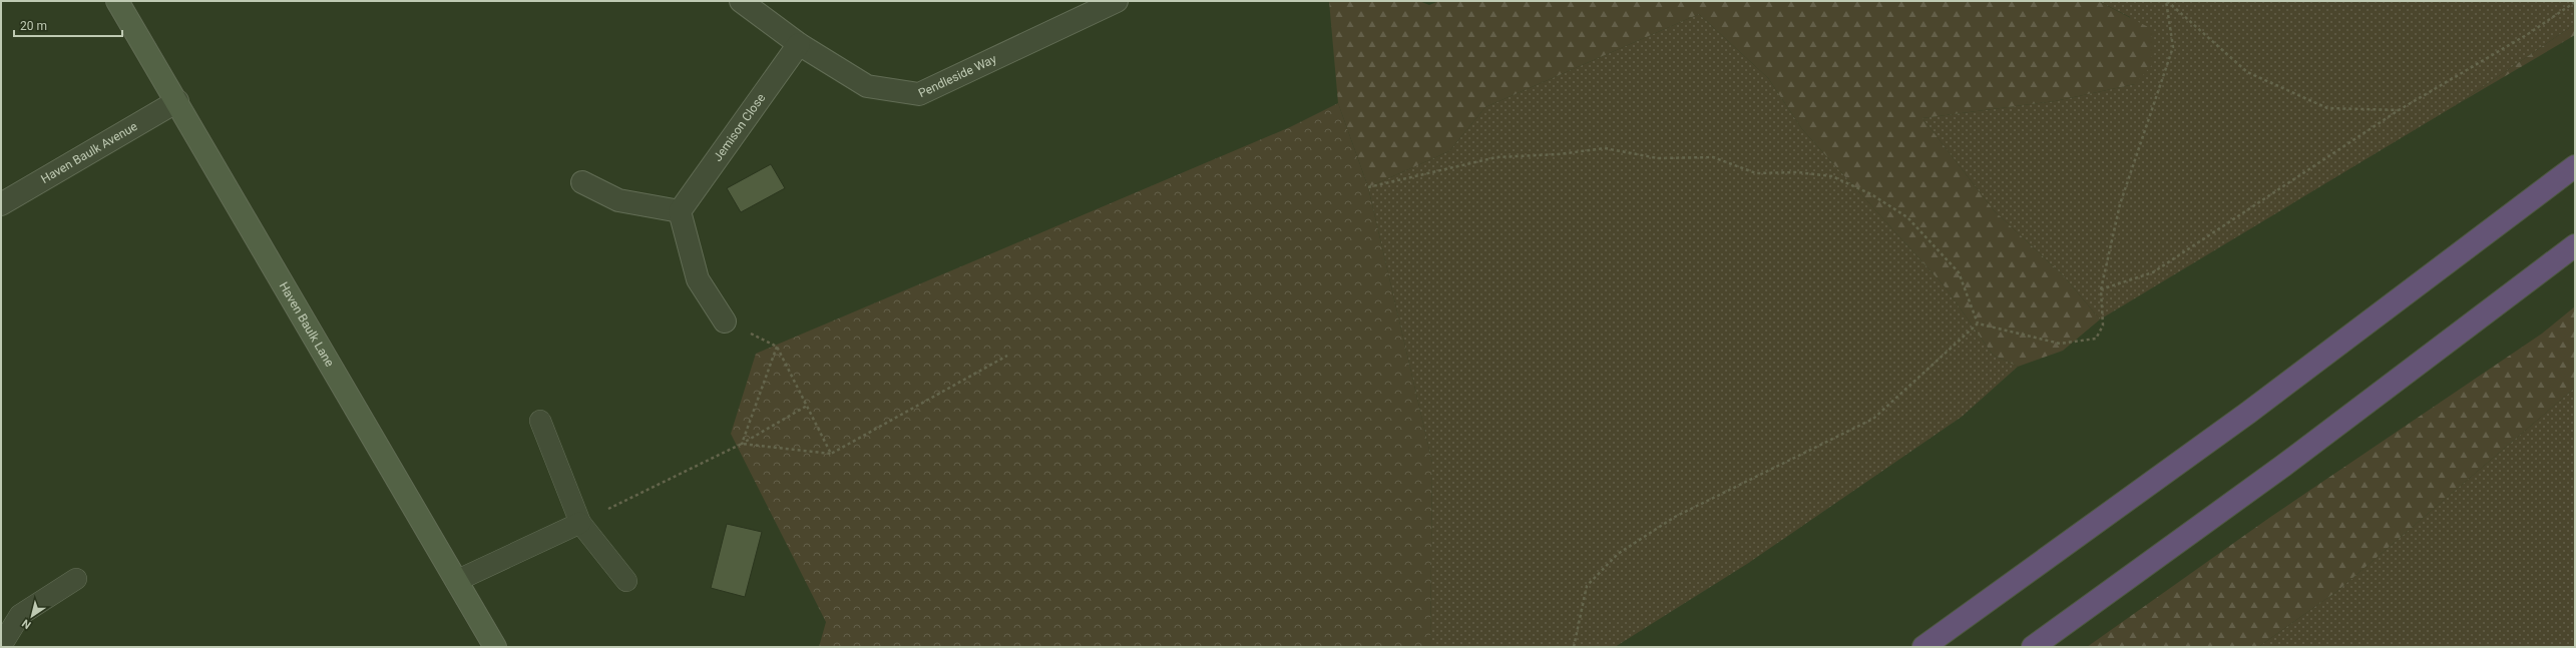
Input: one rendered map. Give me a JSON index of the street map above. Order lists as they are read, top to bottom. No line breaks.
{"streets":{"street":["Pendleside Way","Jemison Close","Haven Baulk Avenue","Haven Baulk Lane"]},"crossings":[["Pendleside Way","Jemison Close"],["Haven Baulk Avenue","Haven Baulk Lane"]],"scale_bar":"20 m","north":"bottom left"}
